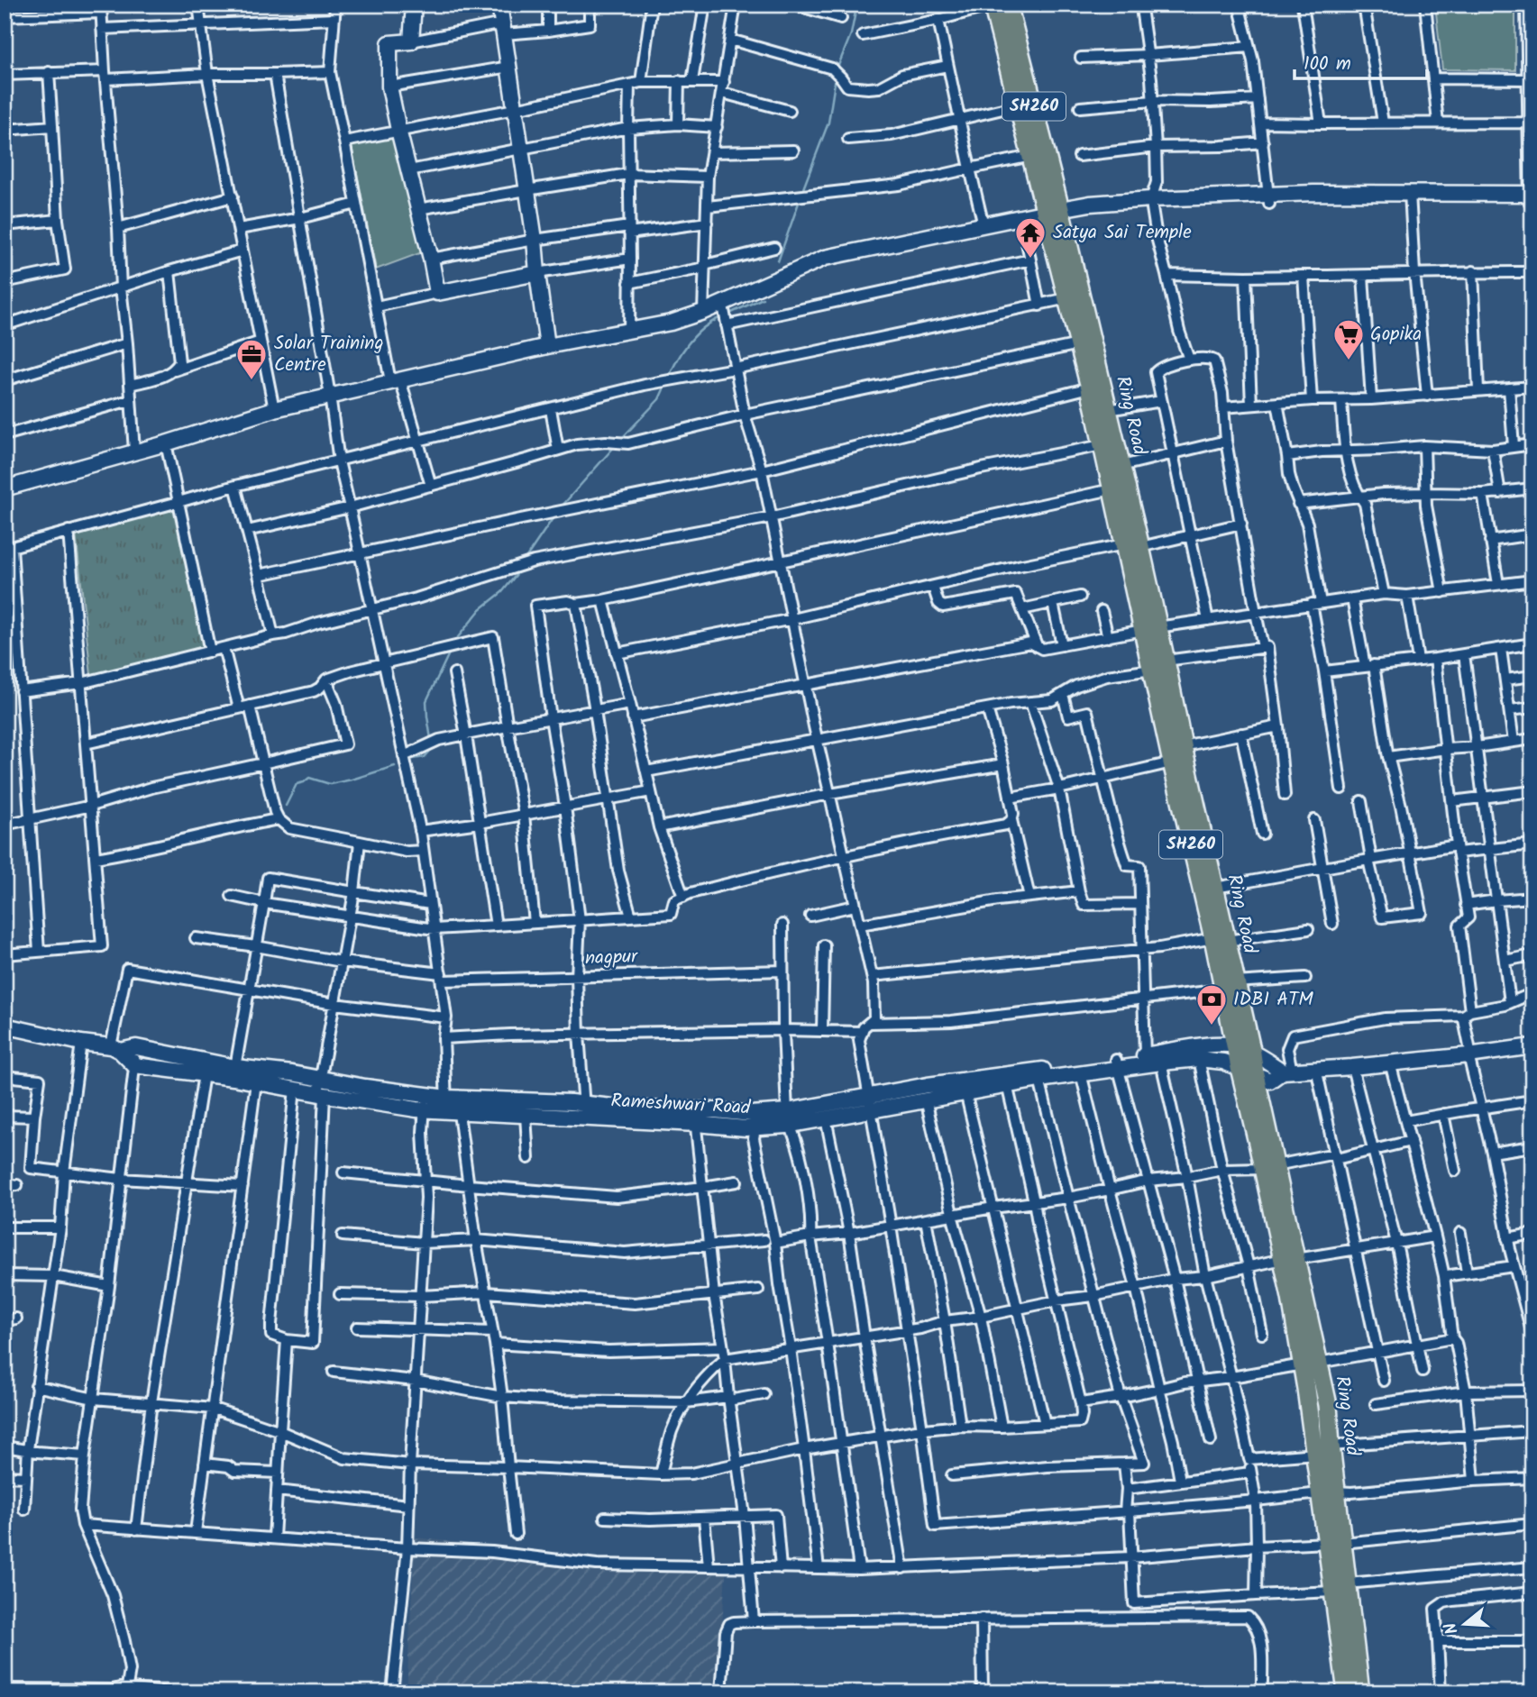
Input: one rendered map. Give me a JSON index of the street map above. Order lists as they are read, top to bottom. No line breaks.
{"streets":{"highway":["SH260","Ring Road"],"street":["nagpur","Rameshwari Road"]},"crossings":[["Ring Road","Rameshwari Road"]],"places":{"temple":["Satya Sai Temple"],"supermarket":["Gopika"],"office":["Solar Training Centre"],"bank":["IDBI ATM"]},"scale_bar":"100 m","north":"left"}
